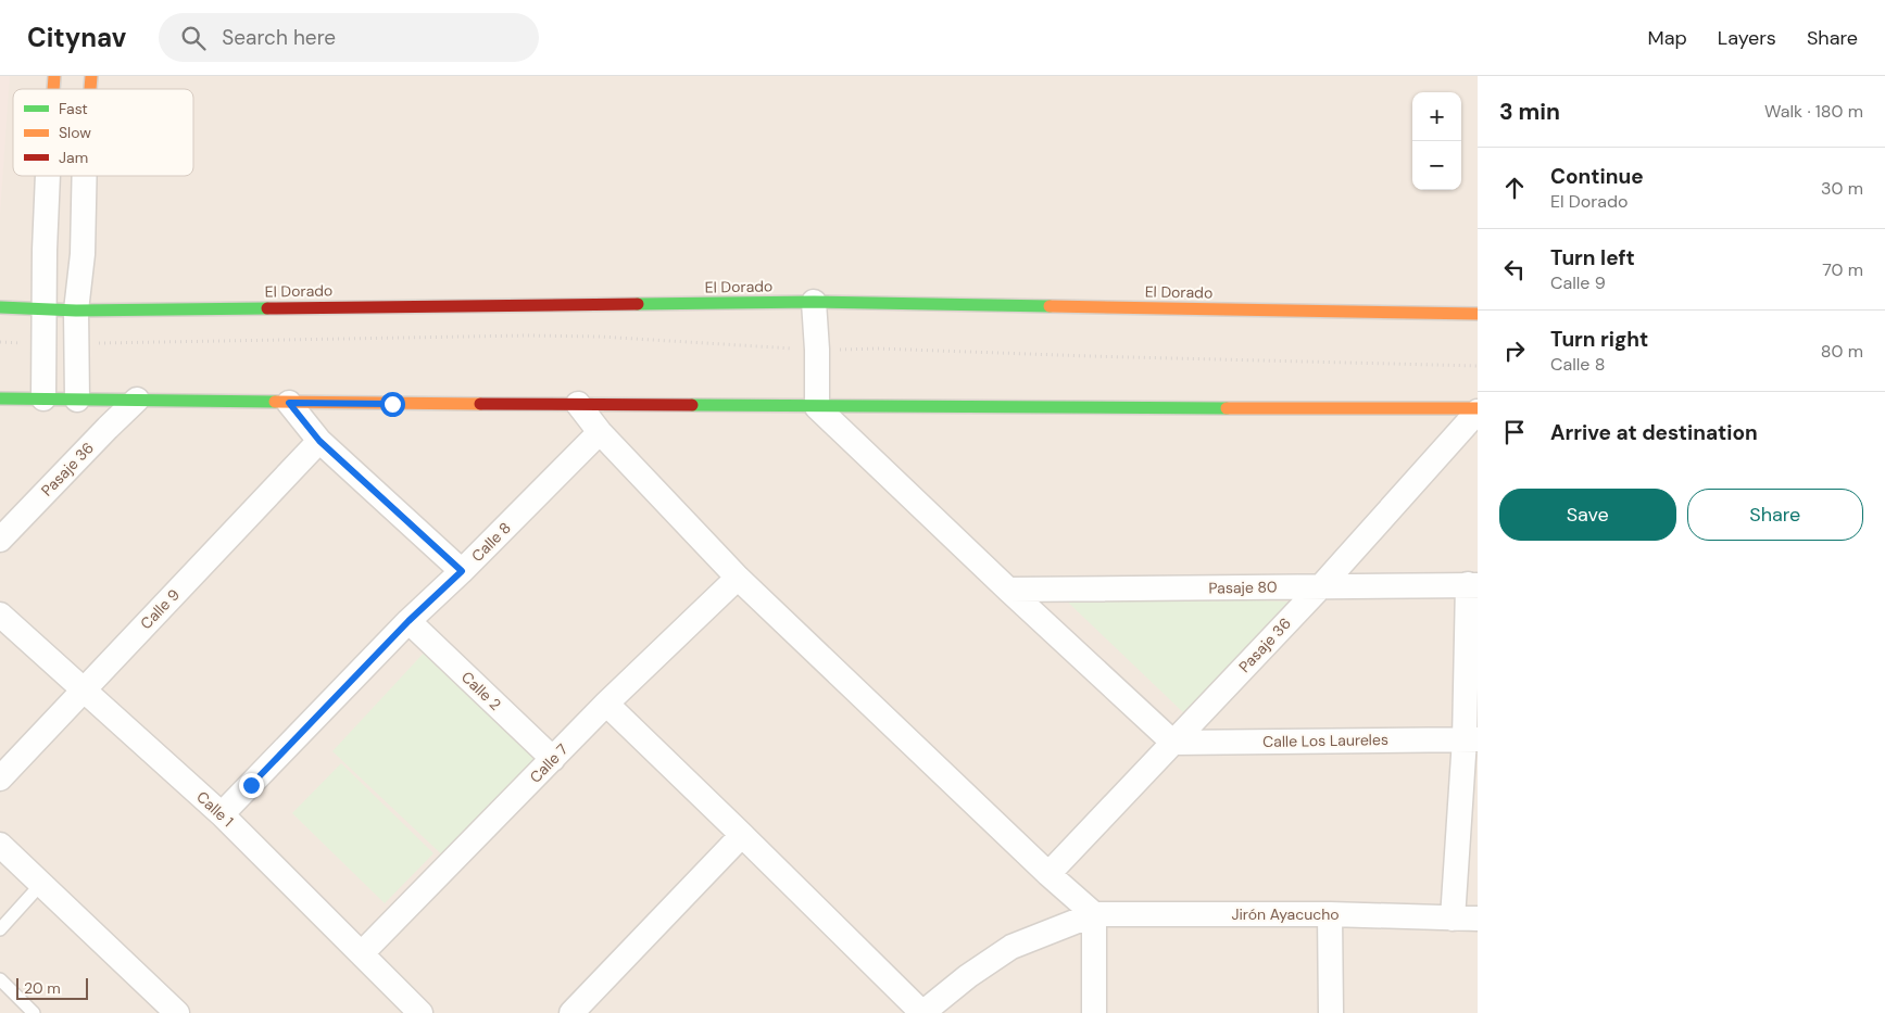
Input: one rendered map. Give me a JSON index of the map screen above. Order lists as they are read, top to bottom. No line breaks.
{"streets":{"main road":["El Dorado"],"street":["Pasaje 36","Calle 8","Pasaje 80","Calle 9","Calle 2","Calle Los Laureles","Calle 7","Calle 1","Jirón Ayacucho"]},"crossings":[["Pasaje 36","Pasaje 80"],["Pasaje 36","Calle Los Laureles"],["Calle 8","Calle 2"],["Calle 8","Calle 1"],["Calle 9","Calle 1"],["Calle 2","Calle 7"],["Calle 7","Calle 1"]],"legend":["Fast","Slow","Jam"],"scale_bar":"20 m","page":{"header":"Citynav","search":"Search here","nav":["Map","Layers","Share"],"heading":["3 min","Walk · 180 m"],"map_buttons":["+","−"],"list":[["Continue","El Dorado","30 m"],["Turn left","Calle 9","70 m"],["Turn right","Calle 8","80 m"],"Arrive at destination"],"buttons":["Save","Share"],"scale":"20 m"}}
